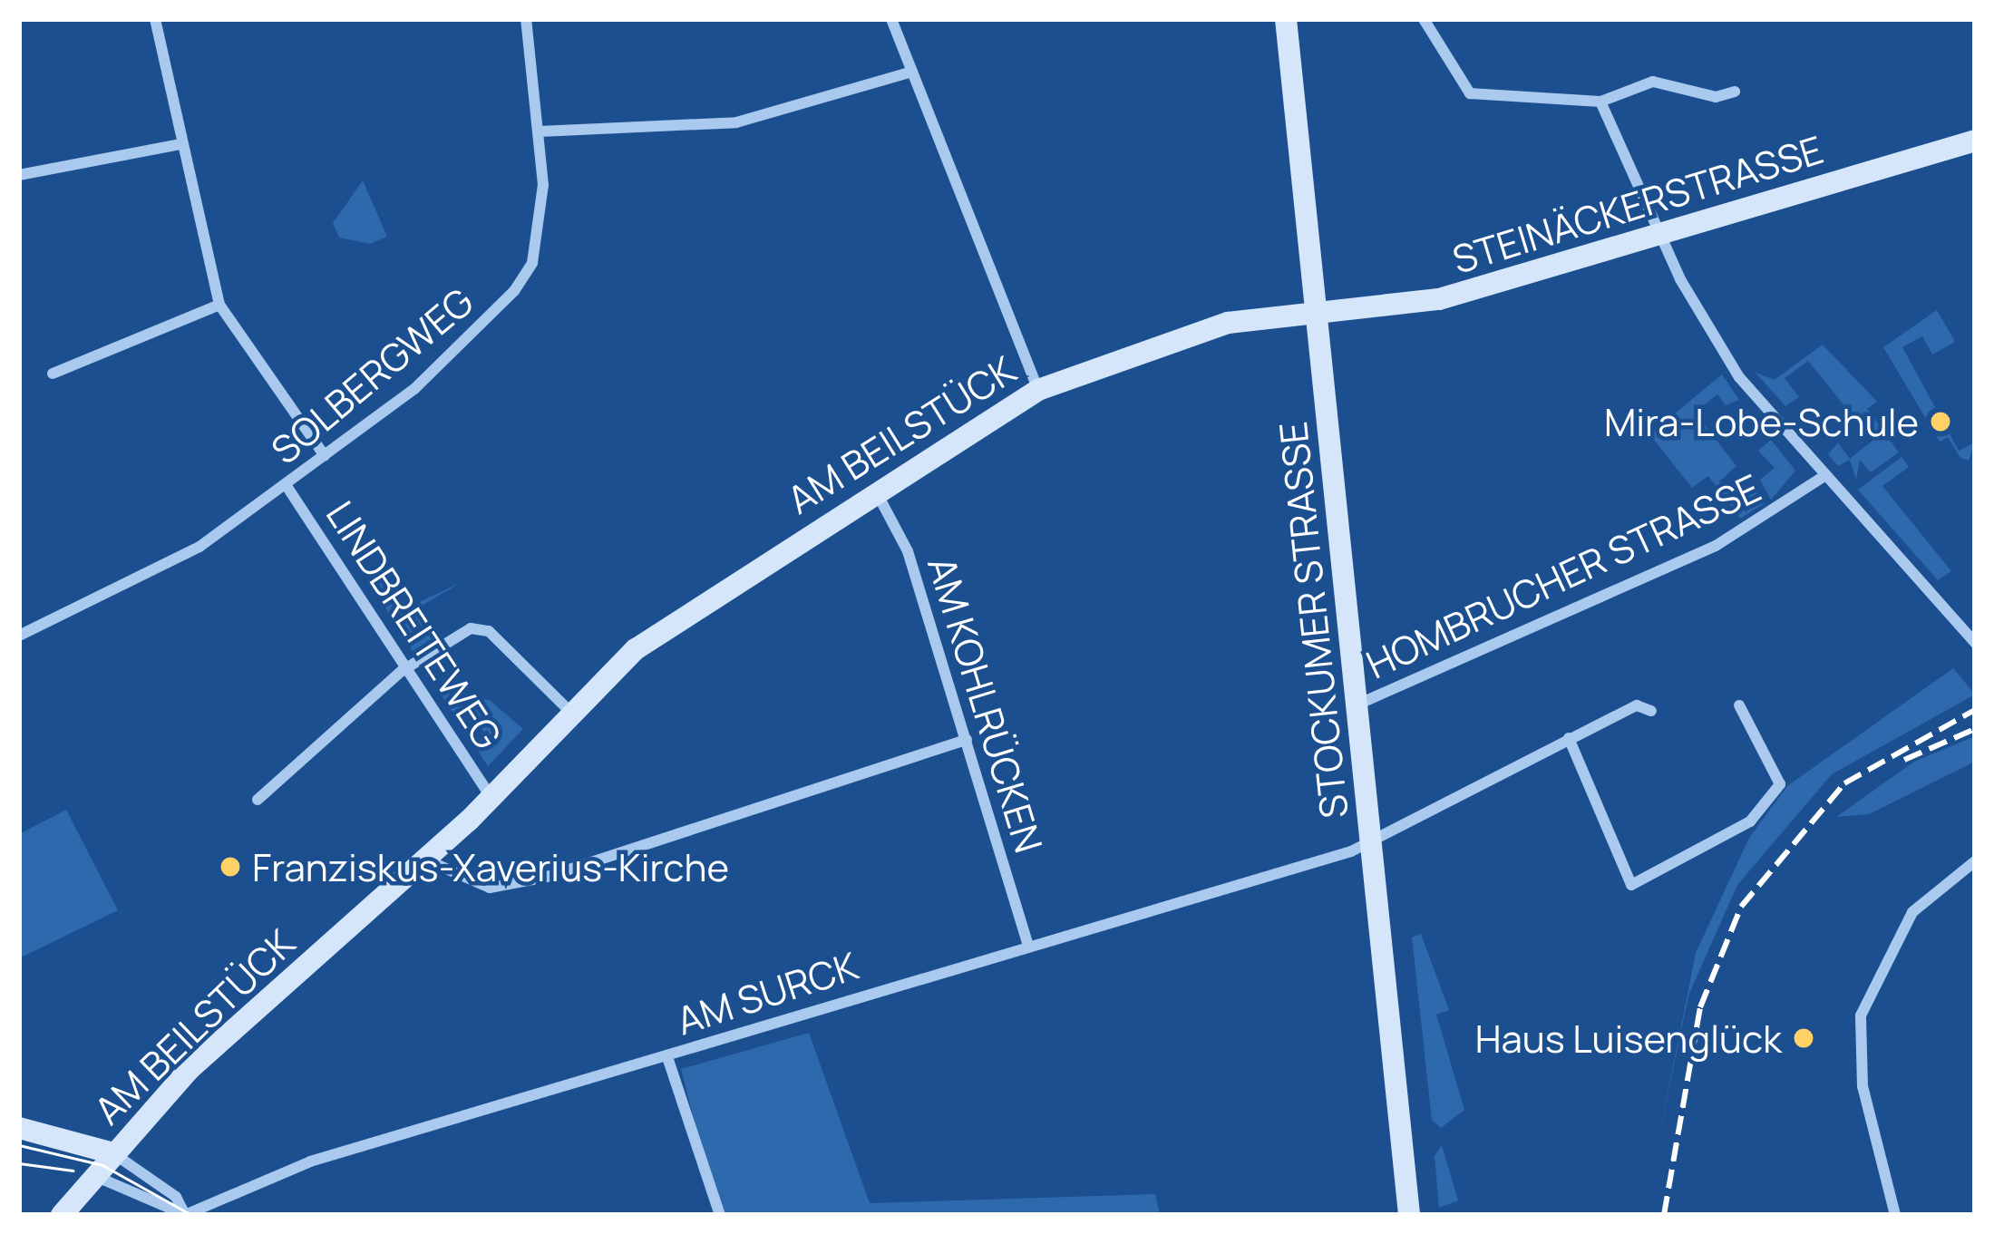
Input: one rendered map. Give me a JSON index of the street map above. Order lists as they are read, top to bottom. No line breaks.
{"streets":{"main road":["STEINÄCKERSTRASSE","AM BEILSTÜCK","STOCKUMER STRASSE"],"street":["SOLBERGWEG","HOMBRUCHER STRASSE","LINDBREITEWEG","AM KOHLRÜCKEN","AM SURCK"]},"crossings":[["STEINÄCKERSTRASSE","AM BEILSTÜCK"],["STEINÄCKERSTRASSE","STOCKUMER STRASSE"],["SOLBERGWEG","LINDBREITEWEG"],["AM BEILSTÜCK","STOCKUMER STRASSE"],["AM BEILSTÜCK","LINDBREITEWEG"],["AM BEILSTÜCK","AM KOHLRÜCKEN"],["HOMBRUCHER STRASSE","STOCKUMER STRASSE"],["STOCKUMER STRASSE","AM SURCK"],["AM KOHLRÜCKEN","AM SURCK"]],"places":["Mira-Lobe-Schule","Franziskus-Xaverius-Kirche","Haus Luisenglück"]}
